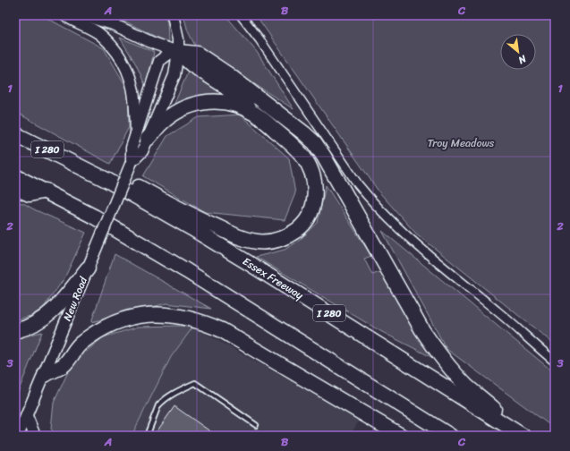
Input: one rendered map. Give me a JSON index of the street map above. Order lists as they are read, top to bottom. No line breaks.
{"streets":{"highway":["I 280","Essex Freeway"],"main road":["New Road"]},"parks":["Troy Meadows"],"north":"bottom right","grid":{"columns":["A","B","C"],"rows":["1","2","3"]}}
